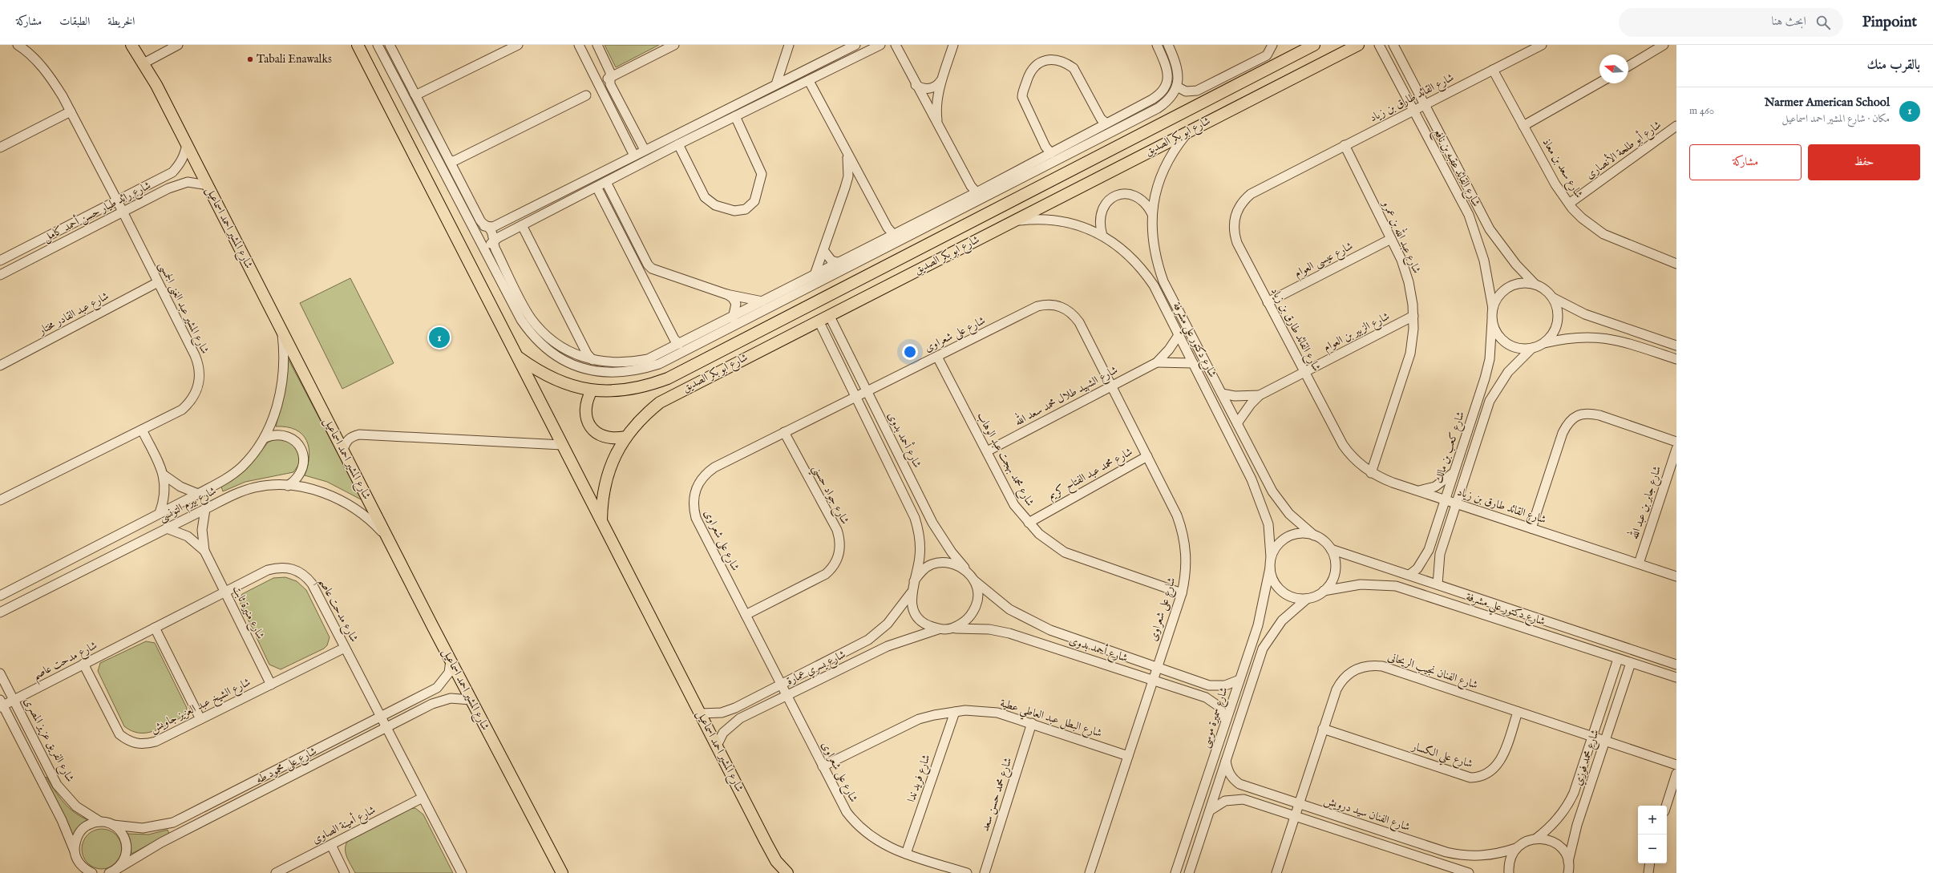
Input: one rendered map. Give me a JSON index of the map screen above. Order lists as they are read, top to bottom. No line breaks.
{"streets":{"main road":["شارع ابو بكر الصديق","شارع المشير احمد اسماعيل"],"street":["شارع القائد طارق بن زياد","شارع أبو طلحة الأنصارى","شارع القائد عقبه بن نافع","شارع سعد بن معاذ","شارع رائد طيار حسن أحمد كامل","شارع عبد الله بن عمرو","شارع عيسى العوام","شارع المشير عبد الغنى الجمسى","شارع عبد القادر مختار","شارع الزبير بن العوام","شارع على شعراوى","شارع دكتور علي مشرفة","شارع الشهيد طلال محمد سعد الله","شارع أحمد بدوى","شارع كعب بن مالك","شارع محمد بهجت عبد الوهاب","شارع محمد عبد الفتاح كريم","شارع جواد حسني","شارع جابر بن عبد الله","شارع بيرم التونسى","شارع مدحت عاصم","شارع منيرة ثابت","شارع يسري عمارة","شارع الفنان نجيب الريحانى","شارع الشيخ عبد العزيز جاويش","شارع سميرة موسى","شارع البطل عبد العاطي عطية","شارع الفريق عزيز المصرى","شارع علي الكسار","شارع محمد فوزي","شارع على محمود طه","شارع فريد ندا","شارع محمد حسن سعد","شارع الفنان سيد درويش","شارع أمينة الصاوى"]},"crossings":[["شارع القائد طارق بن زياد","شارع القائد عقبه بن نافع"],["شارع القائد طارق بن زياد","شارع سعد بن معاذ"],["شارع القائد طارق بن زياد","شارع عبد الله بن عمرو"],["شارع القائد طارق بن زياد","شارع عيسى العوام"],["شارع القائد طارق بن زياد","شارع الزبير بن العوام"],["شارع القائد طارق بن زياد","شارع كعب بن مالك"],["شارع القائد طارق بن زياد","شارع جابر بن عبد الله"],["شارع ابو بكر الصديق","شارع المشير احمد اسماعيل"],["شارع ابو بكر الصديق","شارع دكتور علي مشرفة"],["شارع ابو بكر الصديق","شارع أحمد بدوى"],["شارع أبو طلحة الأنصارى","شارع سعد بن معاذ"],["شارع القائد عقبه بن نافع","شارع كعب بن مالك"],["شارع رائد طيار حسن أحمد كامل","شارع المشير احمد اسماعيل"],["شارع رائد طيار حسن أحمد كامل","شارع المشير عبد الغنى الجمسى"],["شارع المشير احمد اسماعيل","شارع بيرم التونسى"],["شارع المشير احمد اسماعيل","شارع يسري عمارة"],["شارع المشير احمد اسماعيل","شارع على محمود طه"],["شارع عبد الله بن عمرو","شارع عيسى العوام"],["شارع عبد الله بن عمرو","شارع الزبير بن العوام"],["شارع المشير عبد الغنى الجمسى","شارع عبد القادر مختار"],["شارع الزبير بن العوام","شارع دكتور علي مشرفة"],["شارع على شعراوى","شارع الشهيد طلال محمد سعد الله"],["شارع على شعراوى","شارع أحمد بدوى"],["شارع على شعراوى","شارع محمد بهجت عبد الوهاب"],["شارع على شعراوى","شارع محمد عبد الفتاح كريم"],["شارع على شعراوى","شارع جواد حسني"],["شارع على شعراوى","شارع يسري عمارة"],["شارع على شعراوى","شارع البطل عبد العاطي عطية"],["شارع على شعراوى","شارع فريد ندا"],["شارع دكتور علي مشرفة","شارع الشهيد طلال محمد سعد الله"],["شارع دكتور علي مشرفة","شارع كعب بن مالك"],["شارع دكتور علي مشرفة","شارع سميرة موسى"],["شارع دكتور علي مشرفة","شارع محمد فوزي"],["شارع الشهيد طلال محمد سعد الله","شارع محمد بهجت عبد الوهاب"],["شارع أحمد بدوى","شارع يسري عمارة"],["شارع أحمد بدوى","شارع سميرة موسى"],["شارع محمد بهجت عبد الوهاب","شارع محمد عبد الفتاح كريم"],["شارع بيرم التونسى","شارع منيرة ثابت"],["شارع مدحت عاصم","شارع منيرة ثابت"],["شارع مدحت عاصم","شارع الشيخ عبد العزيز جاويش"],["شارع مدحت عاصم","شارع الفريق عزيز المصرى"],["شارع مدحت عاصم","شارع على محمود طه"],["شارع مدحت عاصم","شارع أمينة الصاوى"],["شارع منيرة ثابت","شارع الشيخ عبد العزيز جاويش"],["شارع الفنان نجيب الريحانى","شارع علي الكسار"],["شارع الفنان نجيب الريحانى","شارع محمد فوزي"],["شارع الفنان نجيب الريحانى","شارع الفنان سيد درويش"],["شارع البطل عبد العاطي عطية","شارع فريد ندا"],["شارع البطل عبد العاطي عطية","شارع محمد حسن سعد"],["شارع الفريق عزيز المصرى","شارع على محمود طه"],["شارع محمد فوزي","شارع الفنان سيد درويش"]],"places":["Tabali Enawalks"],"north":"left","page":{"header":"Pinpoint","search":"ابحث هنا","nav":["الخريطة","الطبقات","مشاركة"],"heading":"بالقرب منك","list":[{"mark":"1","name":"Narmer American School","note":"مكان · شارع المشير احمد اسماعيل","value":"460 m"}],"buttons":["حفظ","مشاركة"],"pins":"1","map_buttons":["+","−"]}}
